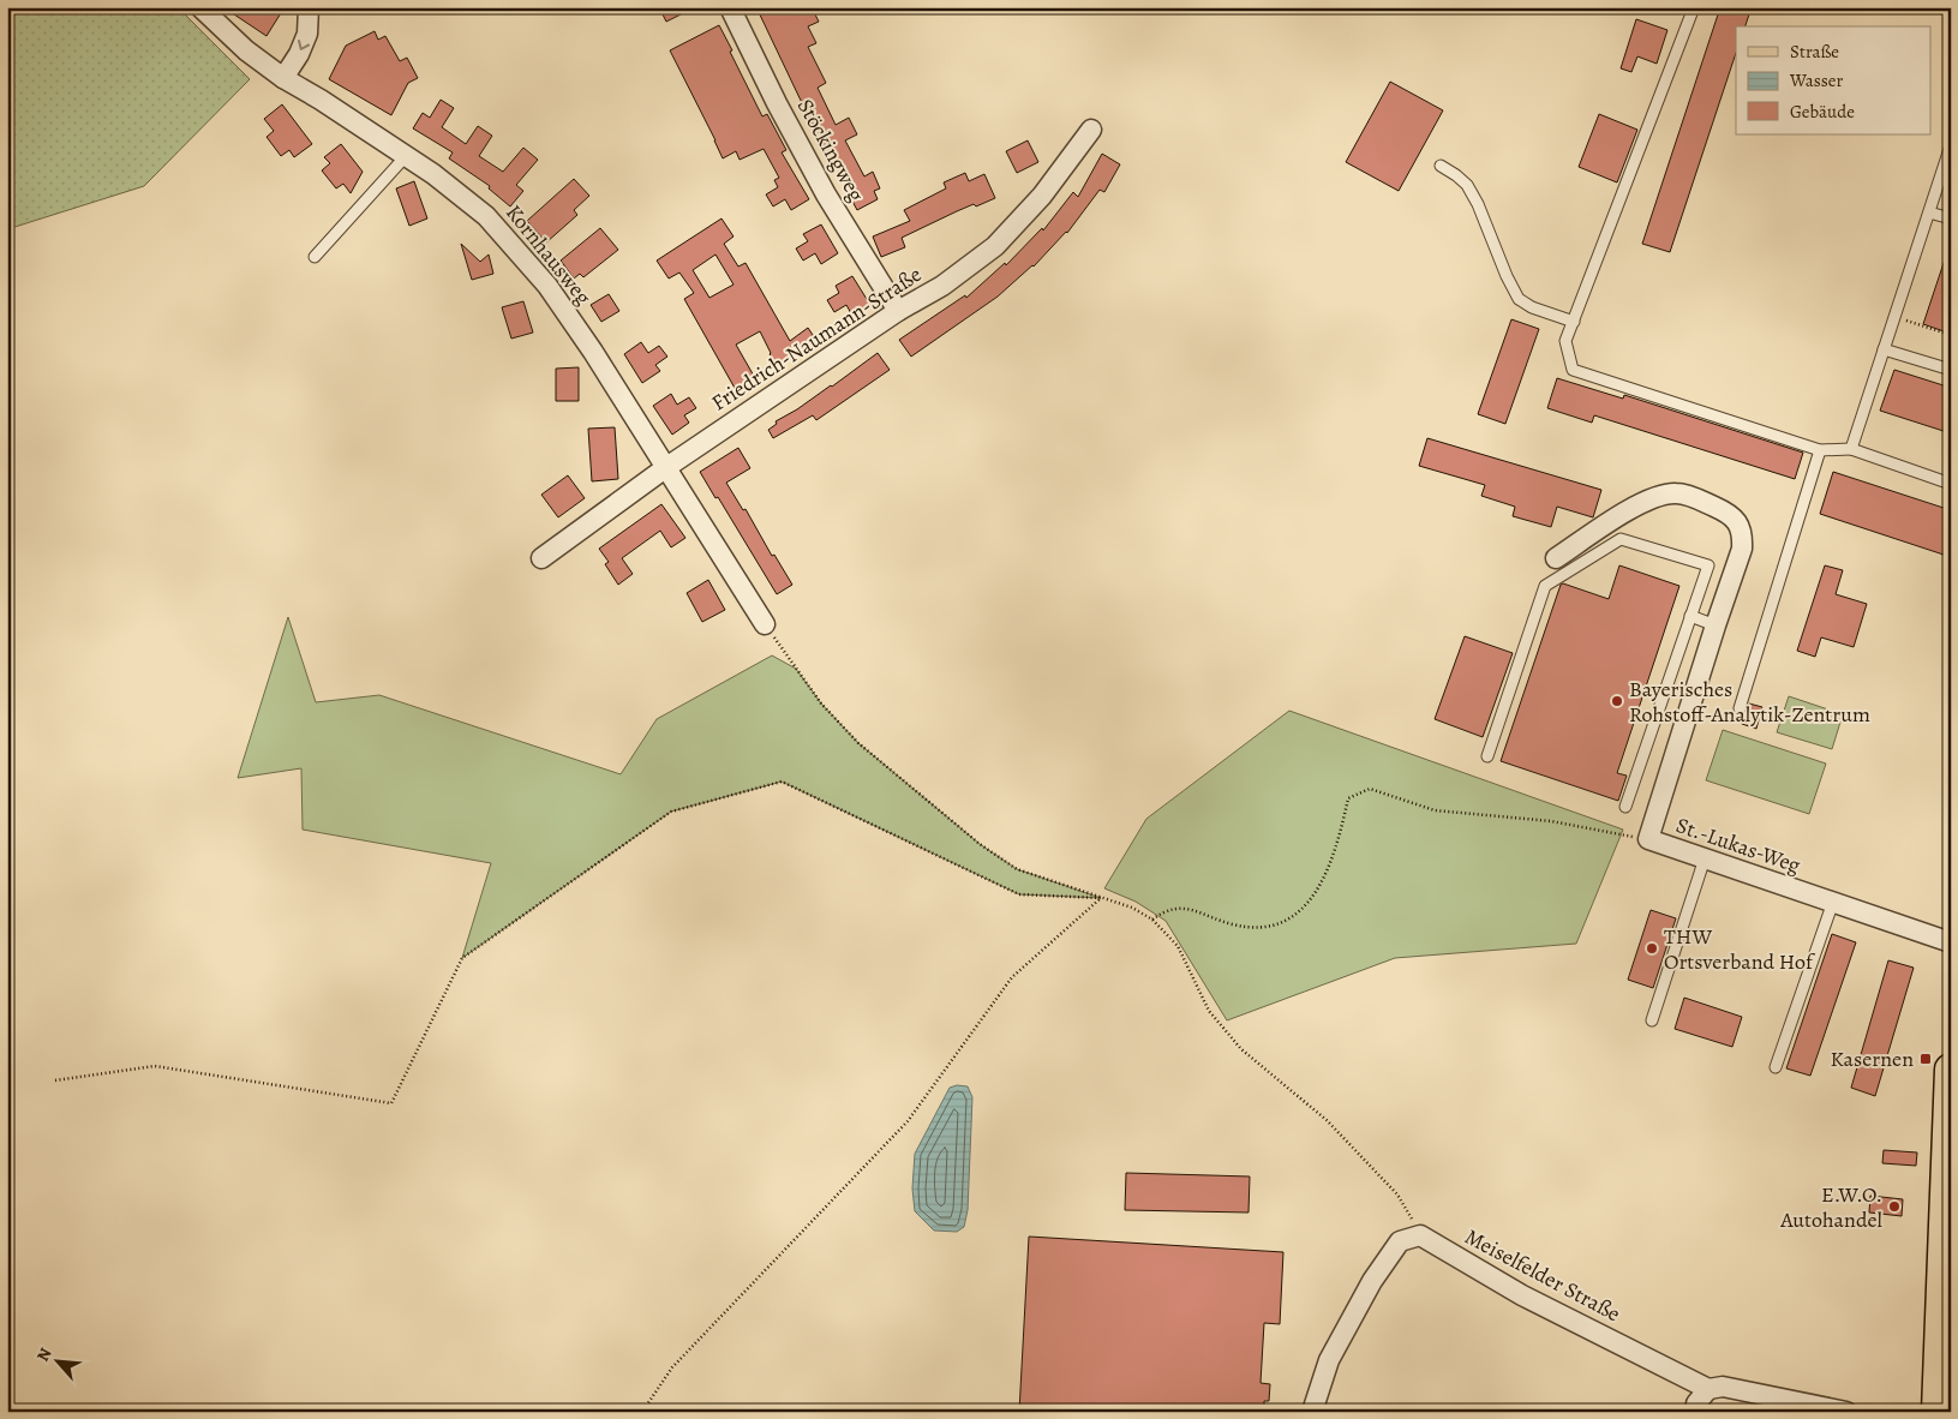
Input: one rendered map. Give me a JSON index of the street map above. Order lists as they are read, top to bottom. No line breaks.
{"streets":{"street":["Stöckingweg","Kornhausweg","Friedrich-Naumann-Straße","St.-Lukas-Weg","Meiselfelder Straße"]},"crossings":[["Stöckingweg","Friedrich-Naumann-Straße"],["Kornhausweg","Friedrich-Naumann-Straße"]],"places":{"other":["Bayerisches Rohstoff-Analytik-Zentrum","THW Ortsverband Hof","E.W.O. Autohandel"],"transit":["Kasernen"]},"legend":["Straße","Wasser","Gebäude"],"north":"top left"}
